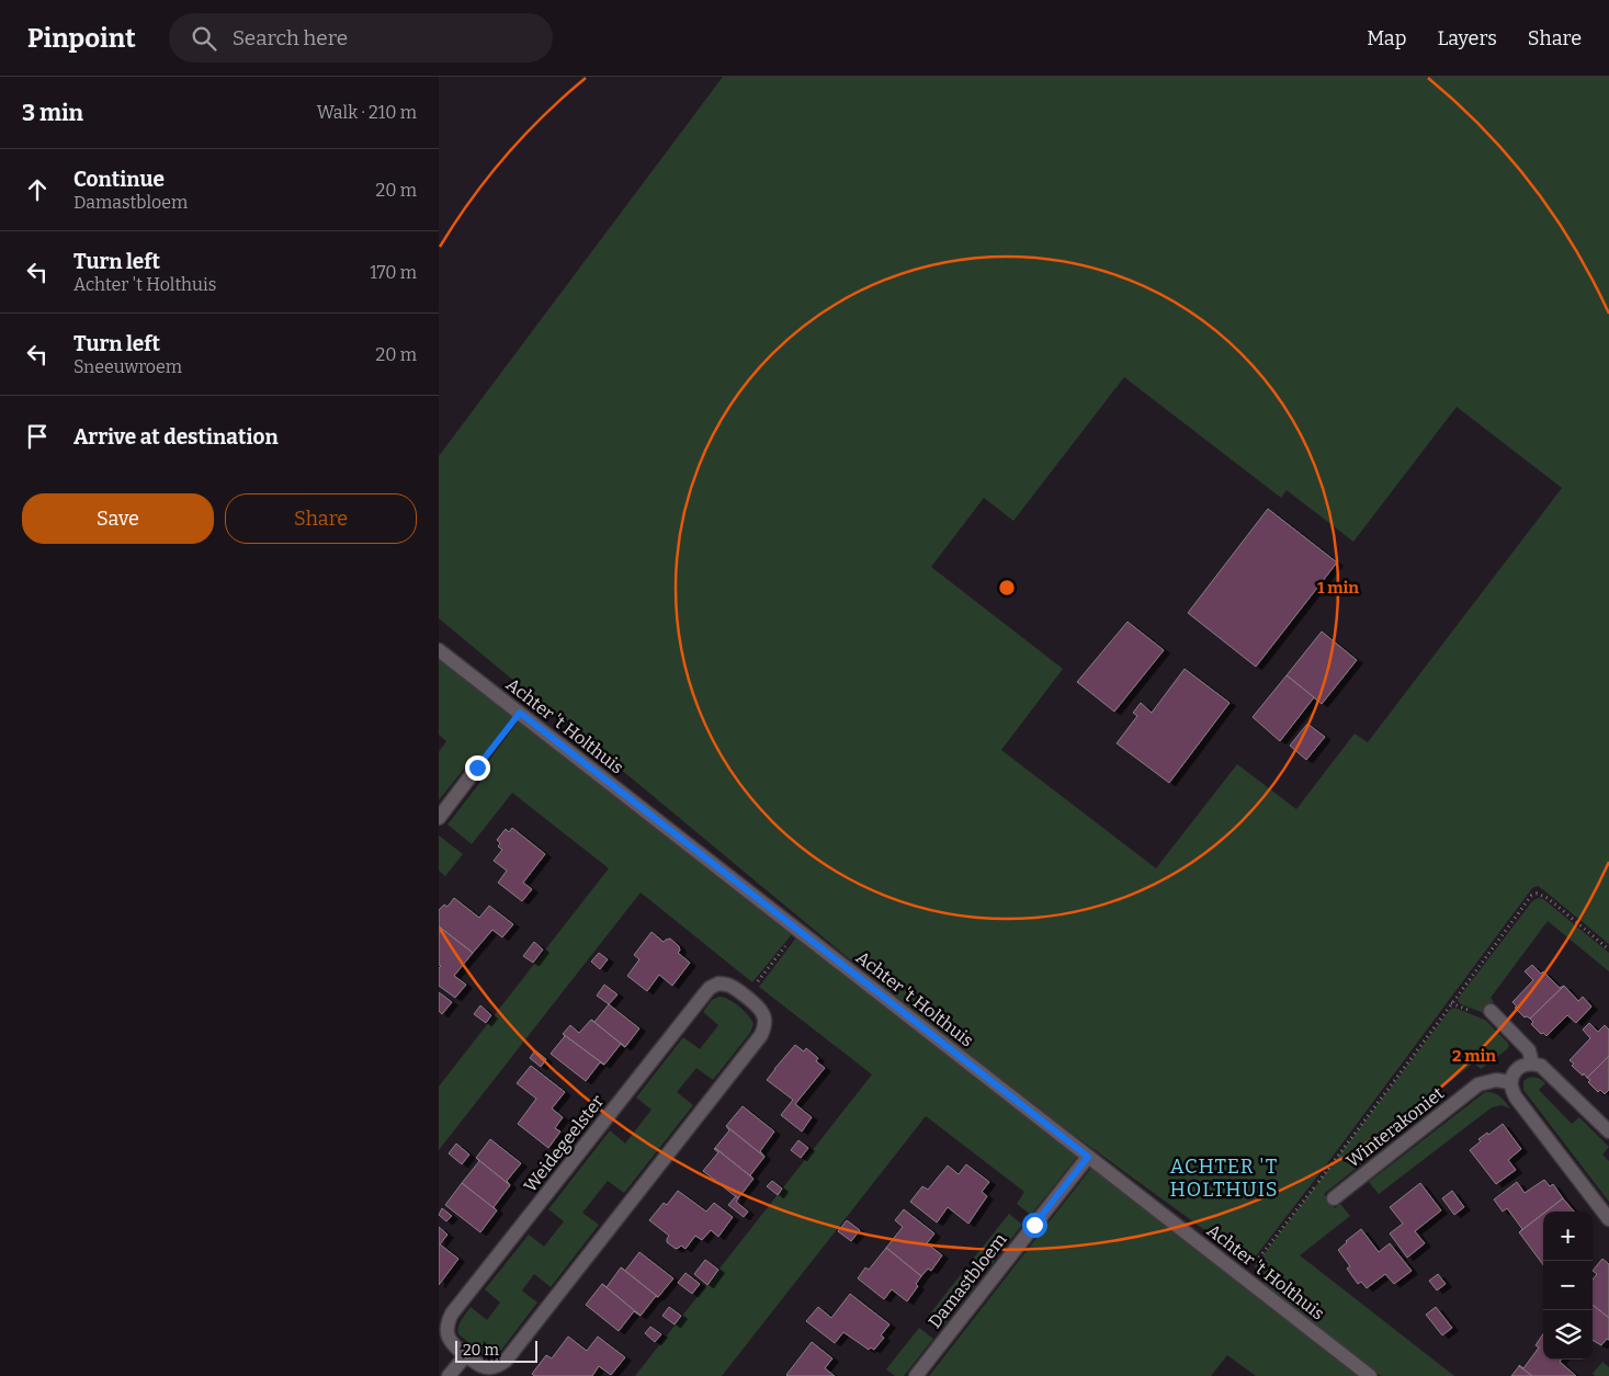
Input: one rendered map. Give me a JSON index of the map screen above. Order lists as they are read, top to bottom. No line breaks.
{"streets":{"street":["Achter 't Holthuis","Winterakoniet","Weidegeelster","Damastbloem"]},"crossings":[["Achter 't Holthuis","Damastbloem"]],"districts":["ACHTER 'T HOLTHUIS"],"scale_bar":"20 m","page":{"header":"Pinpoint","search":"Search here","nav":["Map","Layers","Share"],"heading":["3 min","Walk · 210 m"],"list":[["Continue","Damastbloem","20 m"],["Turn left","Achter 't Holthuis","170 m"],["Turn left","Sneeuwroem","20 m"],"Arrive at destination"],"buttons":["Save","Share"],"map_buttons":["+","−"],"scale":"20 m"},"rings":["1 min","2 min"]}
